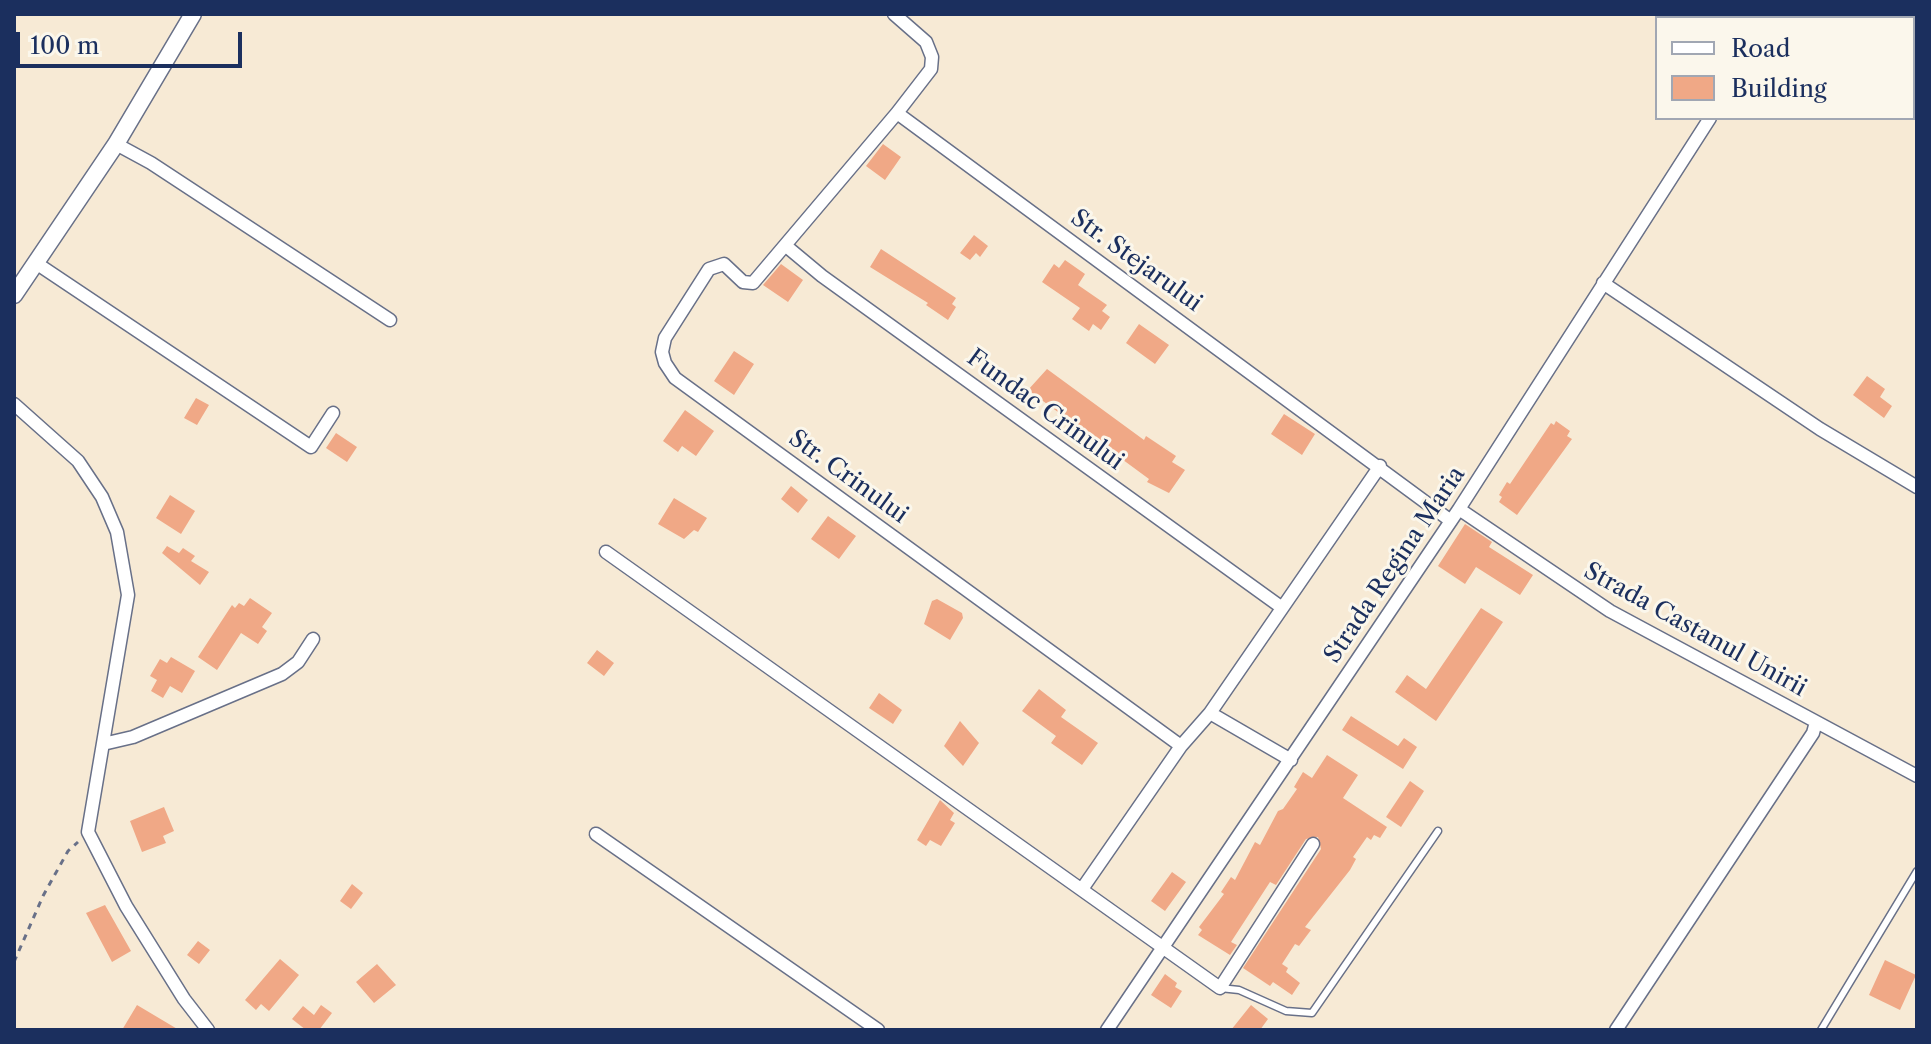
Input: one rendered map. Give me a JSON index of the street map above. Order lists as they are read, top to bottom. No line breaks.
{"streets":{"street":["Str. Stejarului","Fundac Crinului","Str. Crinului","Strada Regina Maria","Strada Castanul Unirii"]},"crossings":[["Str. Stejarului","Strada Regina Maria"],["Fundac Crinului","Str. Crinului"],["Strada Regina Maria","Strada Castanul Unirii"]],"legend":["Road","Building"],"scale_bar":"100 m"}
